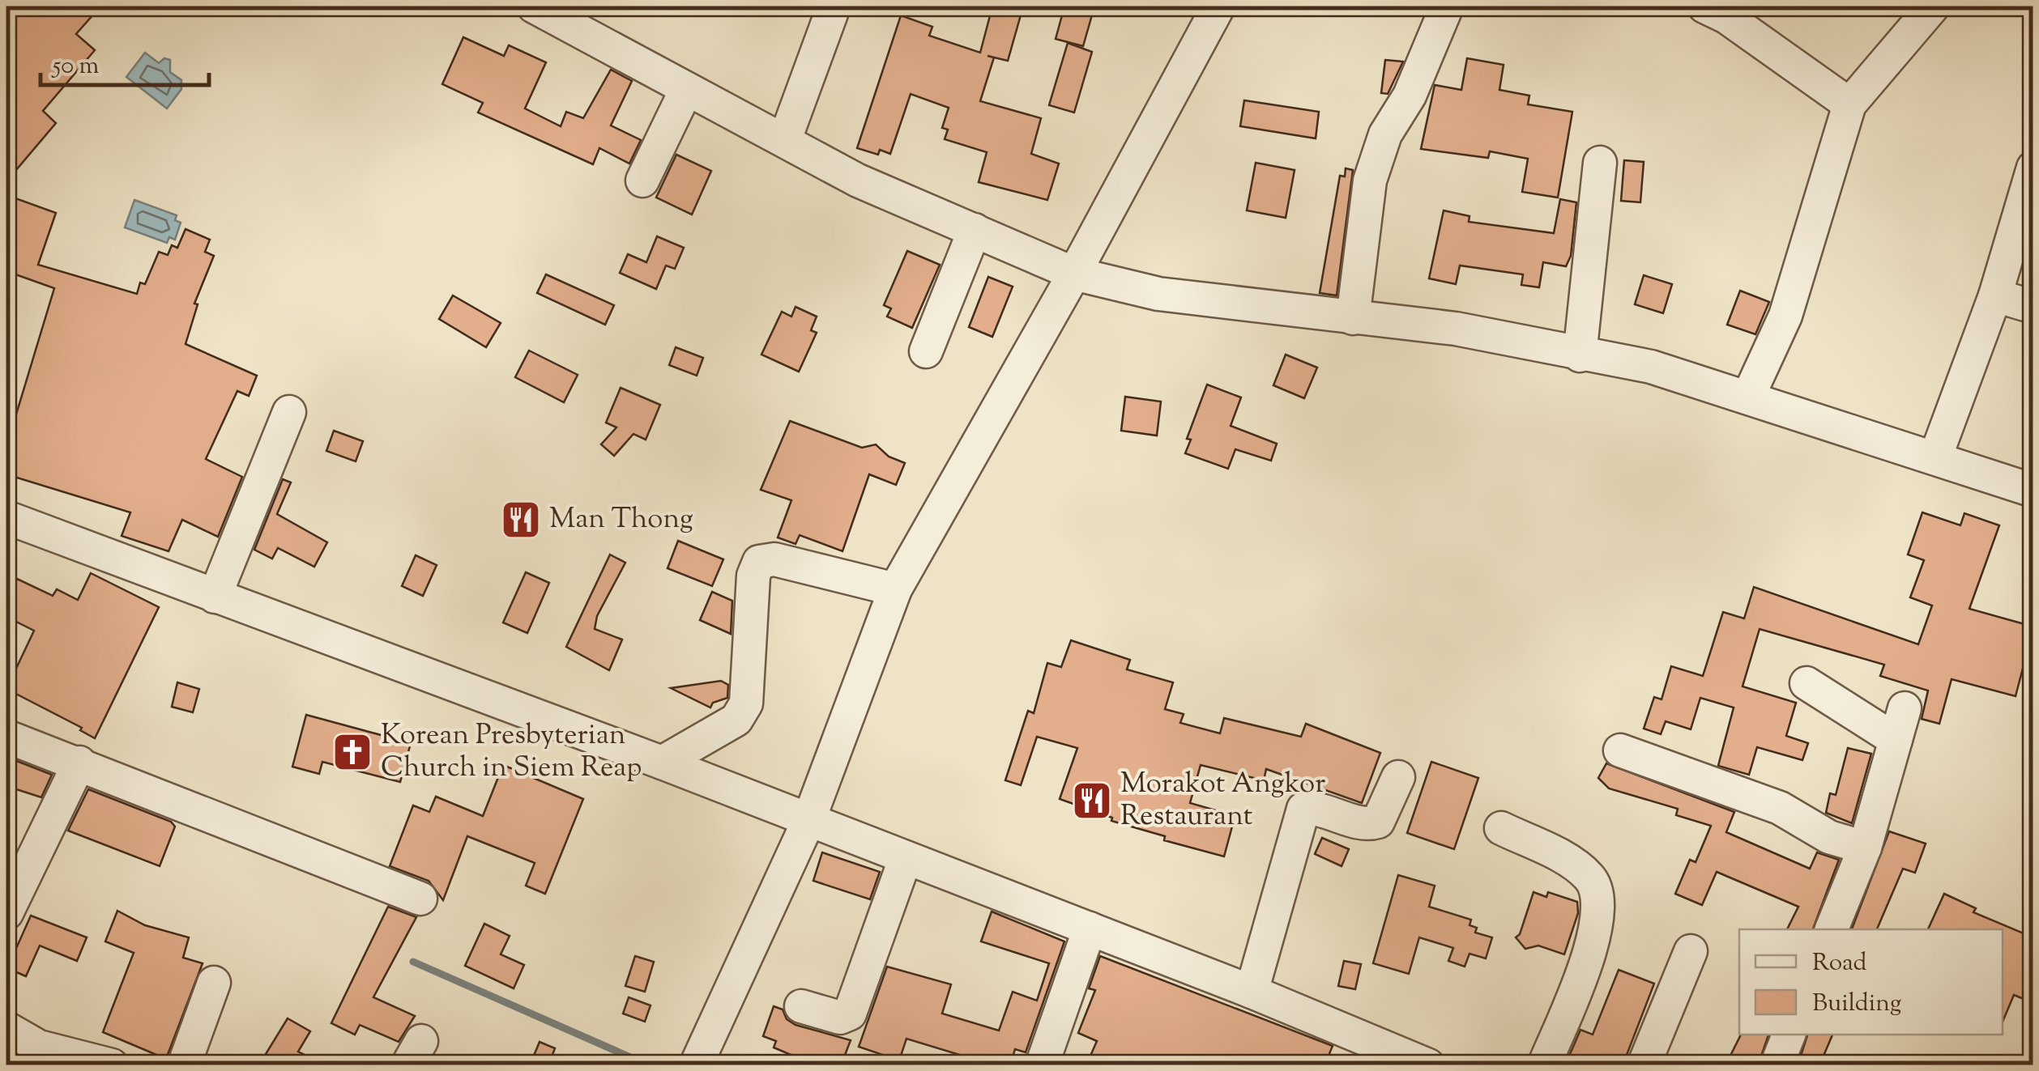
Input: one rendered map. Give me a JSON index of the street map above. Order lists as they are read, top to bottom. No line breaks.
{"places":{"restaurant":["Man Thong","Morakot Angkor Restaurant"],"church":["Korean Presbyterian Church in Siem Reap"]},"legend":["Road","Building"],"scale_bar":"50 m"}
